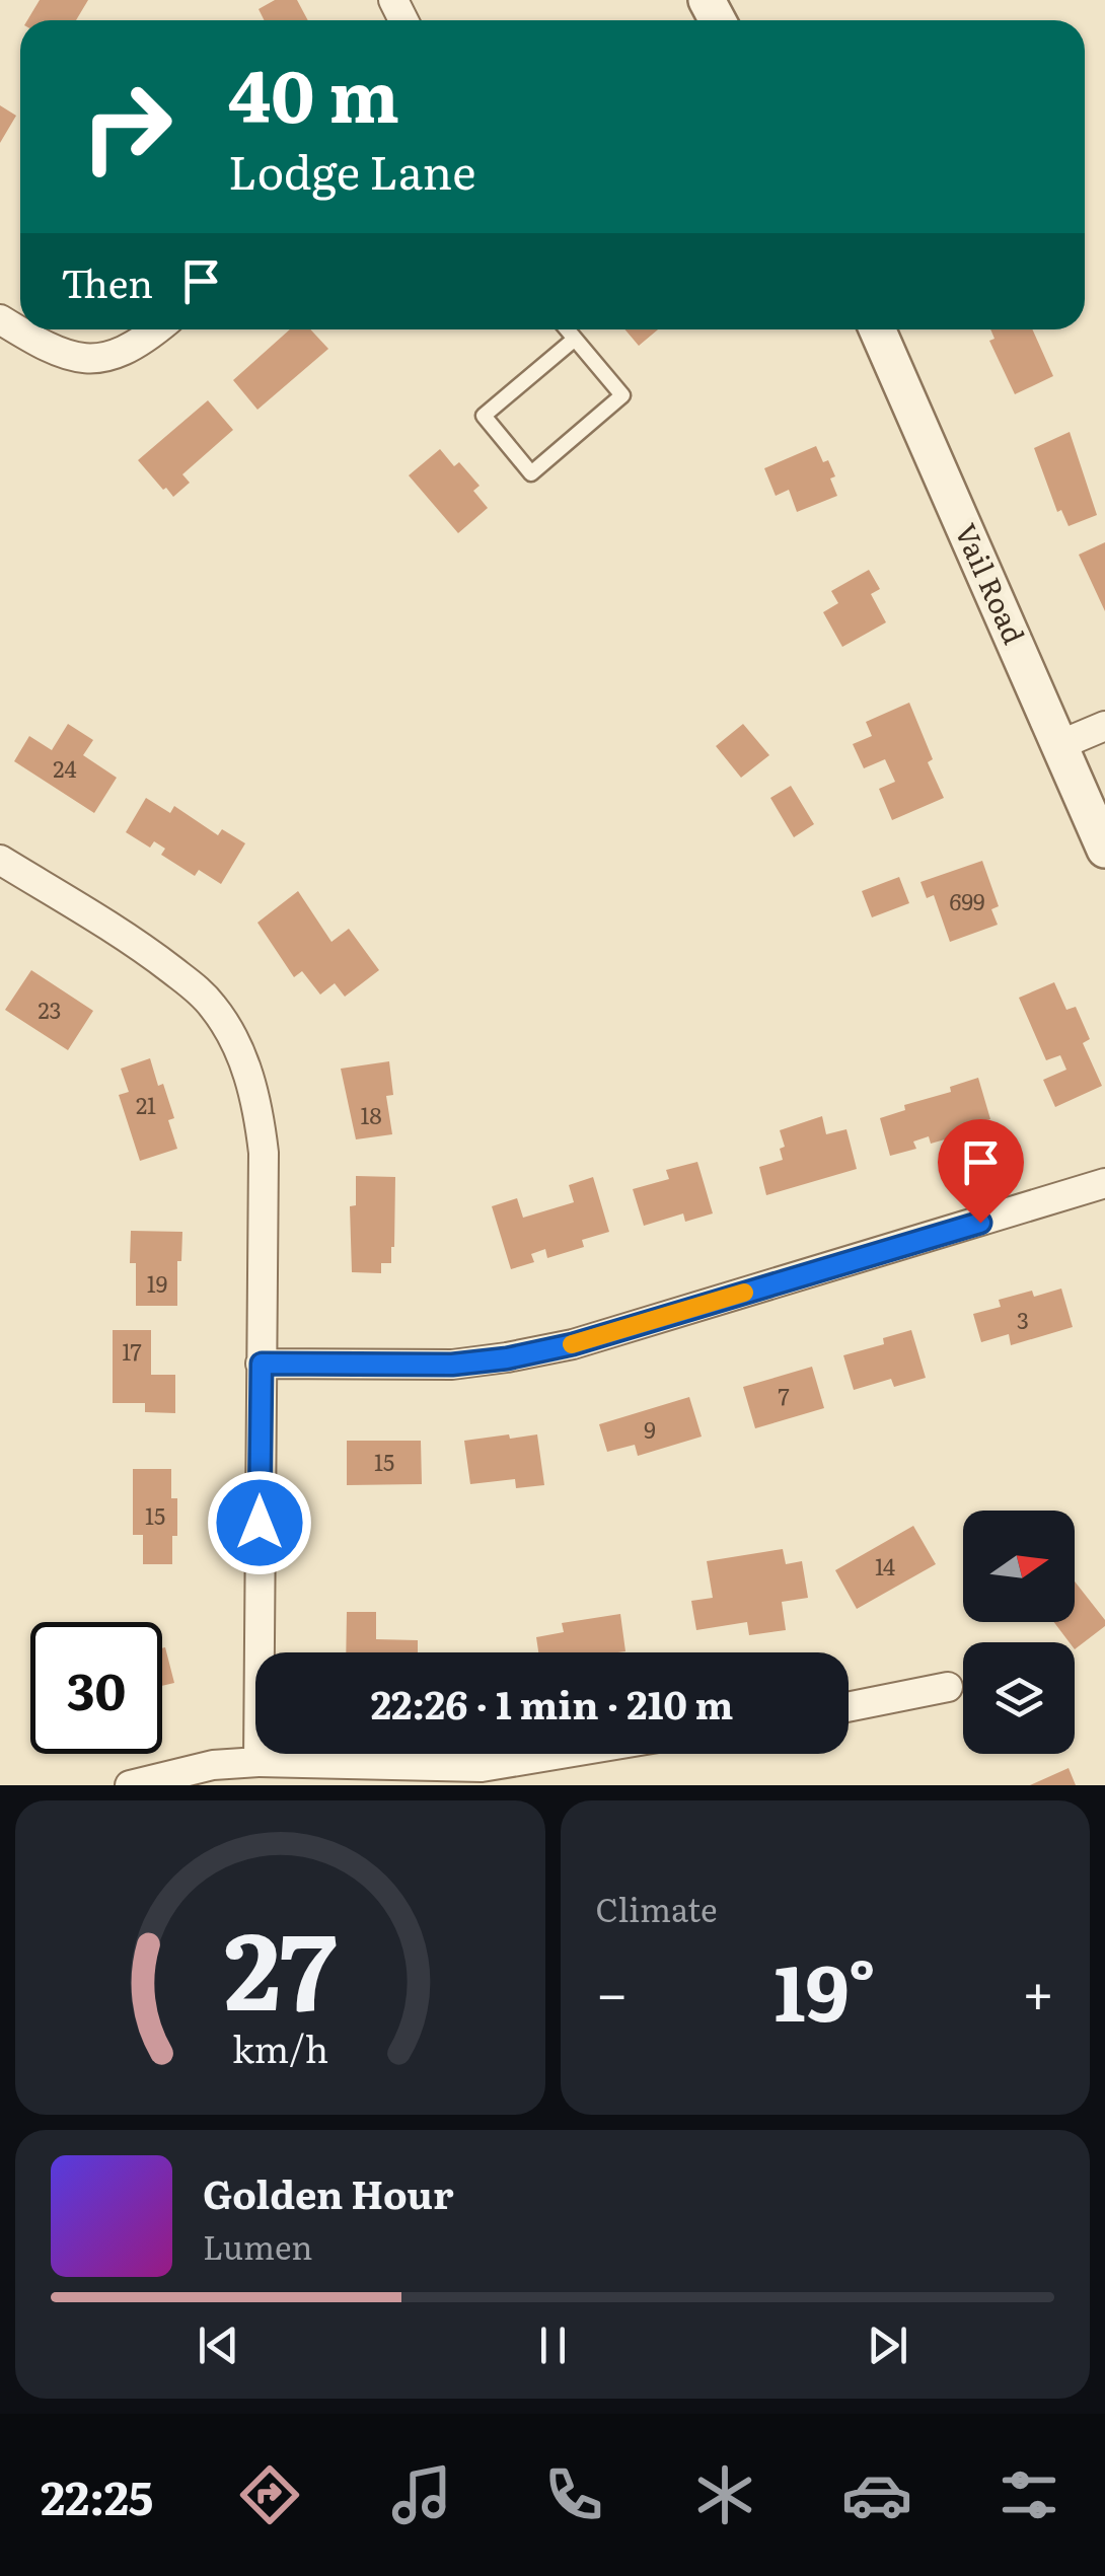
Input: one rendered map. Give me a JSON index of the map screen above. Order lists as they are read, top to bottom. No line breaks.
{"streets":{"street":["Vail Road"]},"house_numbers":["24","699","23","21","18","19","3","17","7","9","15","15","14"],"north":"right","page":{"turn":["40 m","Lodge Lane"],"then":"Then","limit":"30","trip":"22:26 · 1 min · 210 m","tile":"Climate","heat":["−","19°","+"],"song":["Golden Hour","Lumen"],"tabs":"22:25","gauge":["27","km/h"]}}
